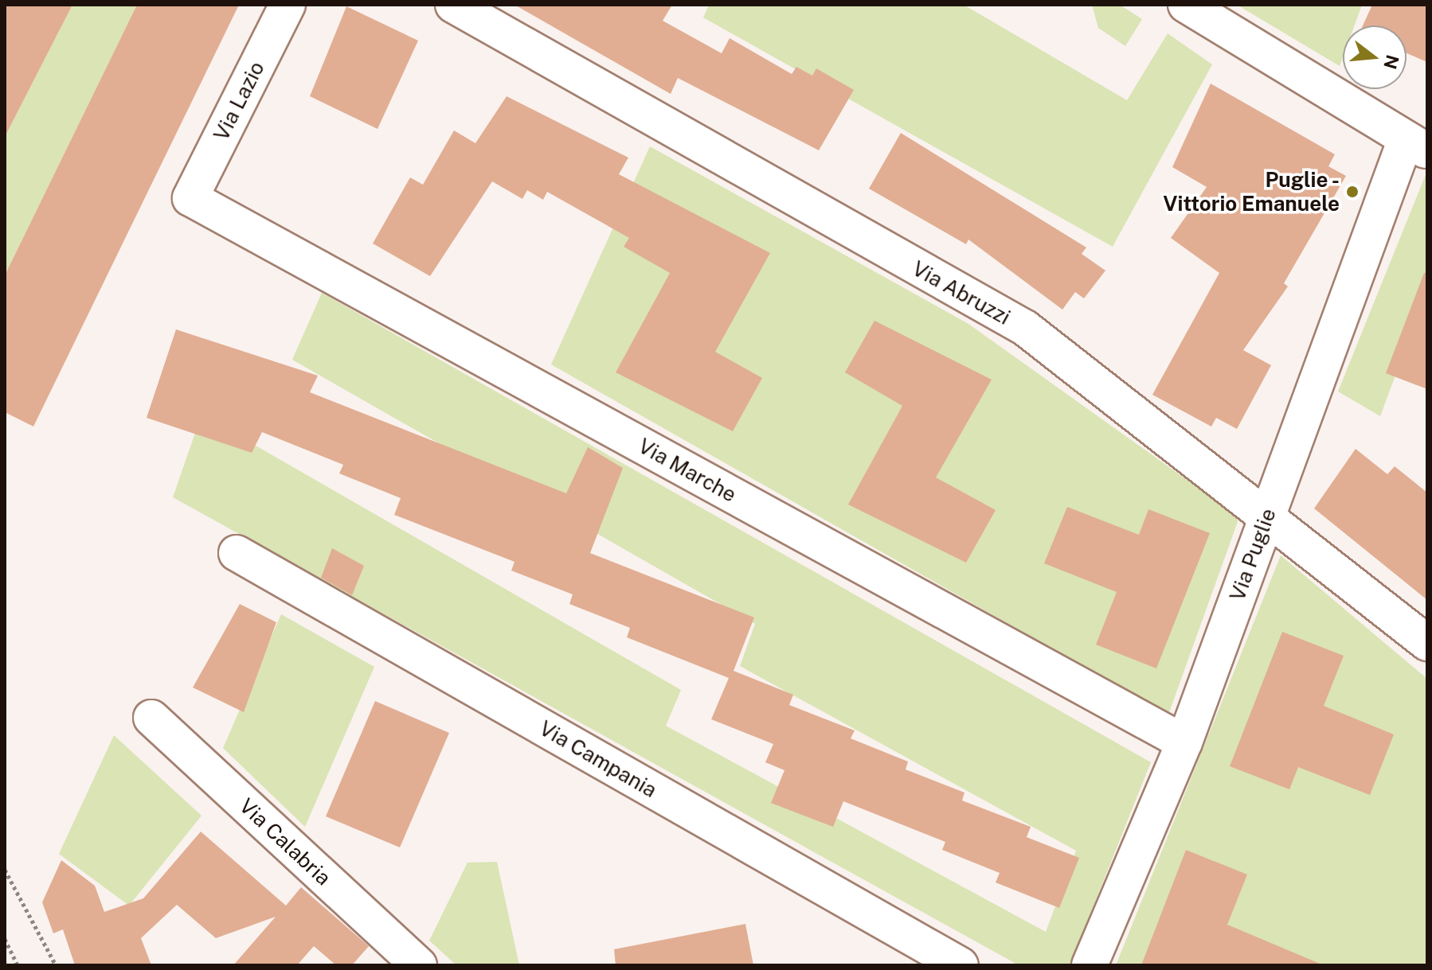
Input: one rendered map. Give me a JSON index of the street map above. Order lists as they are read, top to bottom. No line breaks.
{"streets":{"street":["Via Lazio","Via Abruzzi","Via Marche","Via Puglie","Via Campania","Via Calabria"]},"crossings":[["Via Lazio","Via Marche"],["Via Abruzzi","Via Puglie"],["Via Marche","Via Puglie"]],"places":["Puglie - Vittorio Emanuele"],"north":"right"}
